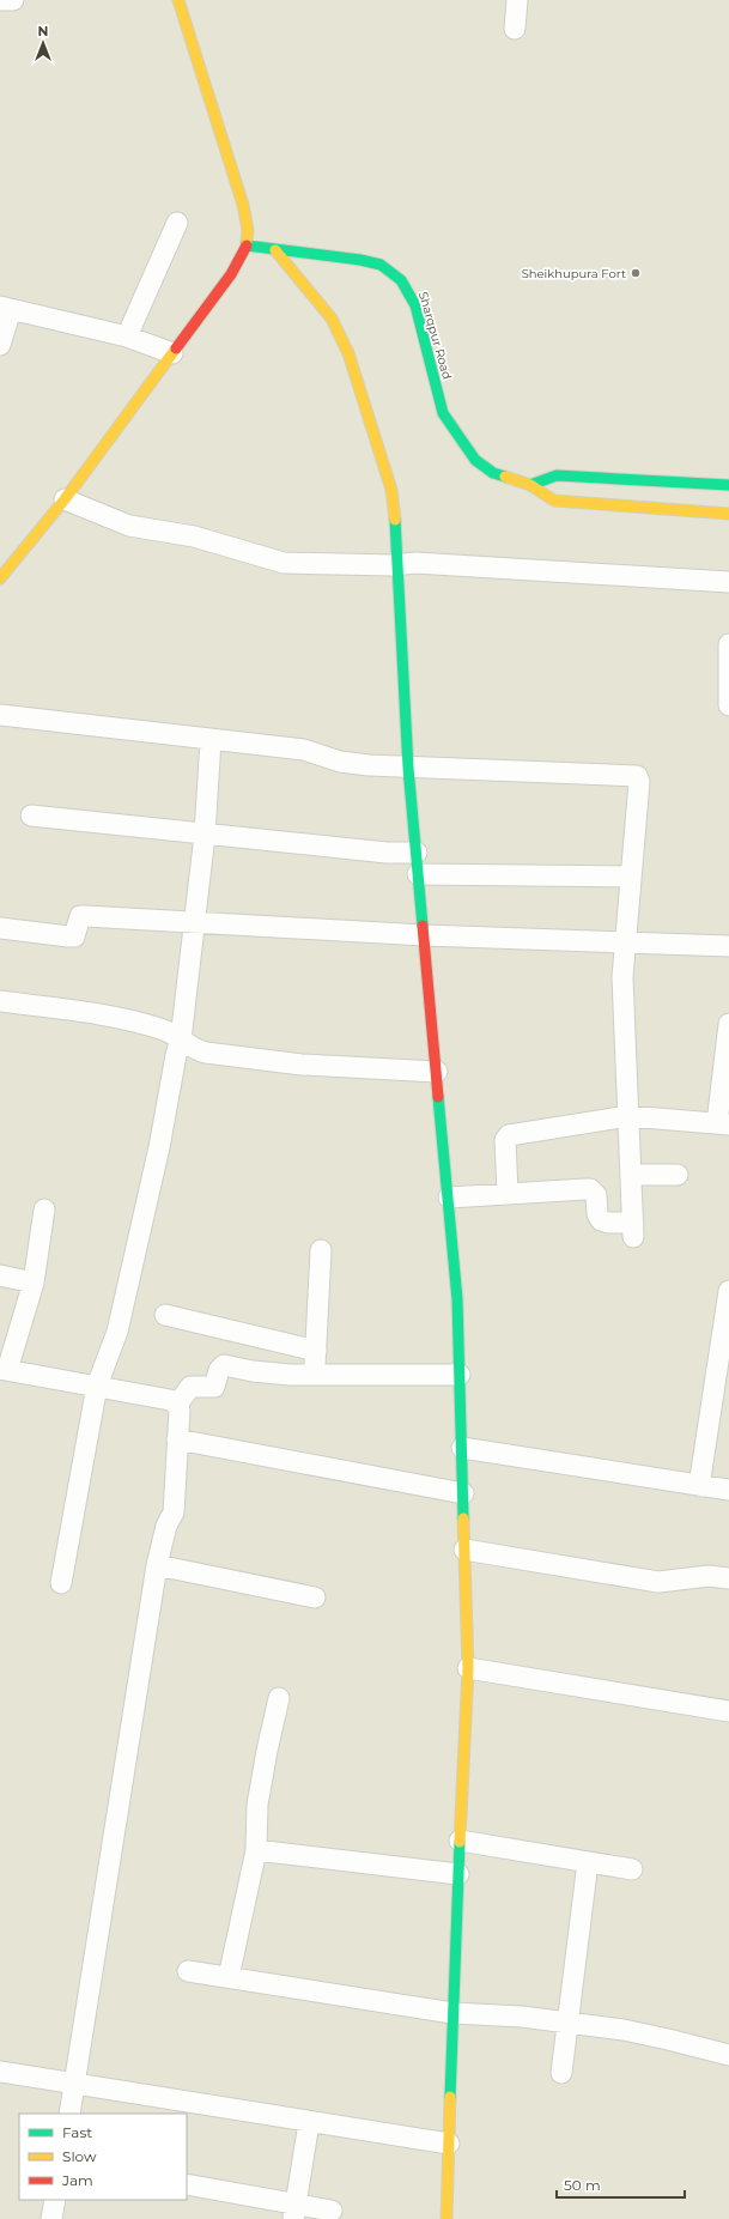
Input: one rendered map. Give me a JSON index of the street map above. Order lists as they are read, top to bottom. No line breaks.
{"streets":{"street":["Sharqpur Road"]},"places":["Sheikhupura Fort"],"legend":["Fast","Slow","Jam"],"scale_bar":"50 m","north":"top"}
